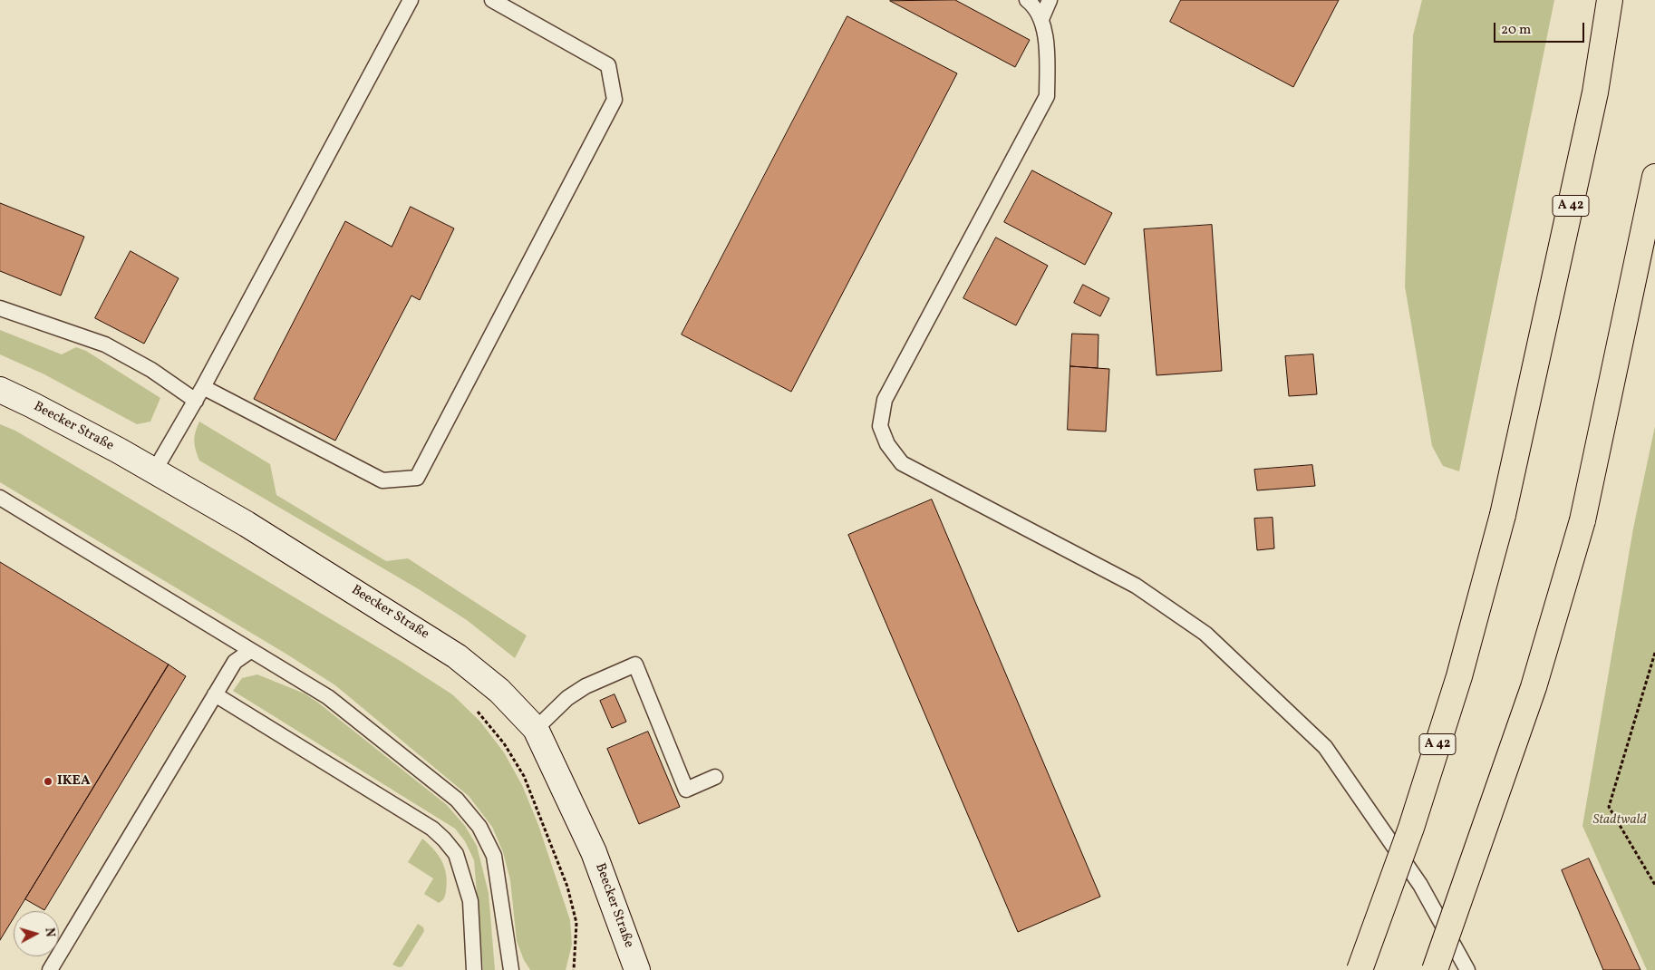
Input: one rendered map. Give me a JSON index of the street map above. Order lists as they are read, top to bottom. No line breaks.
{"streets":{"highway":["A 42"],"street":["Beecker Straße"]},"parks":["Stadtwald"],"places":["IKEA"],"scale_bar":"20 m","north":"right"}
